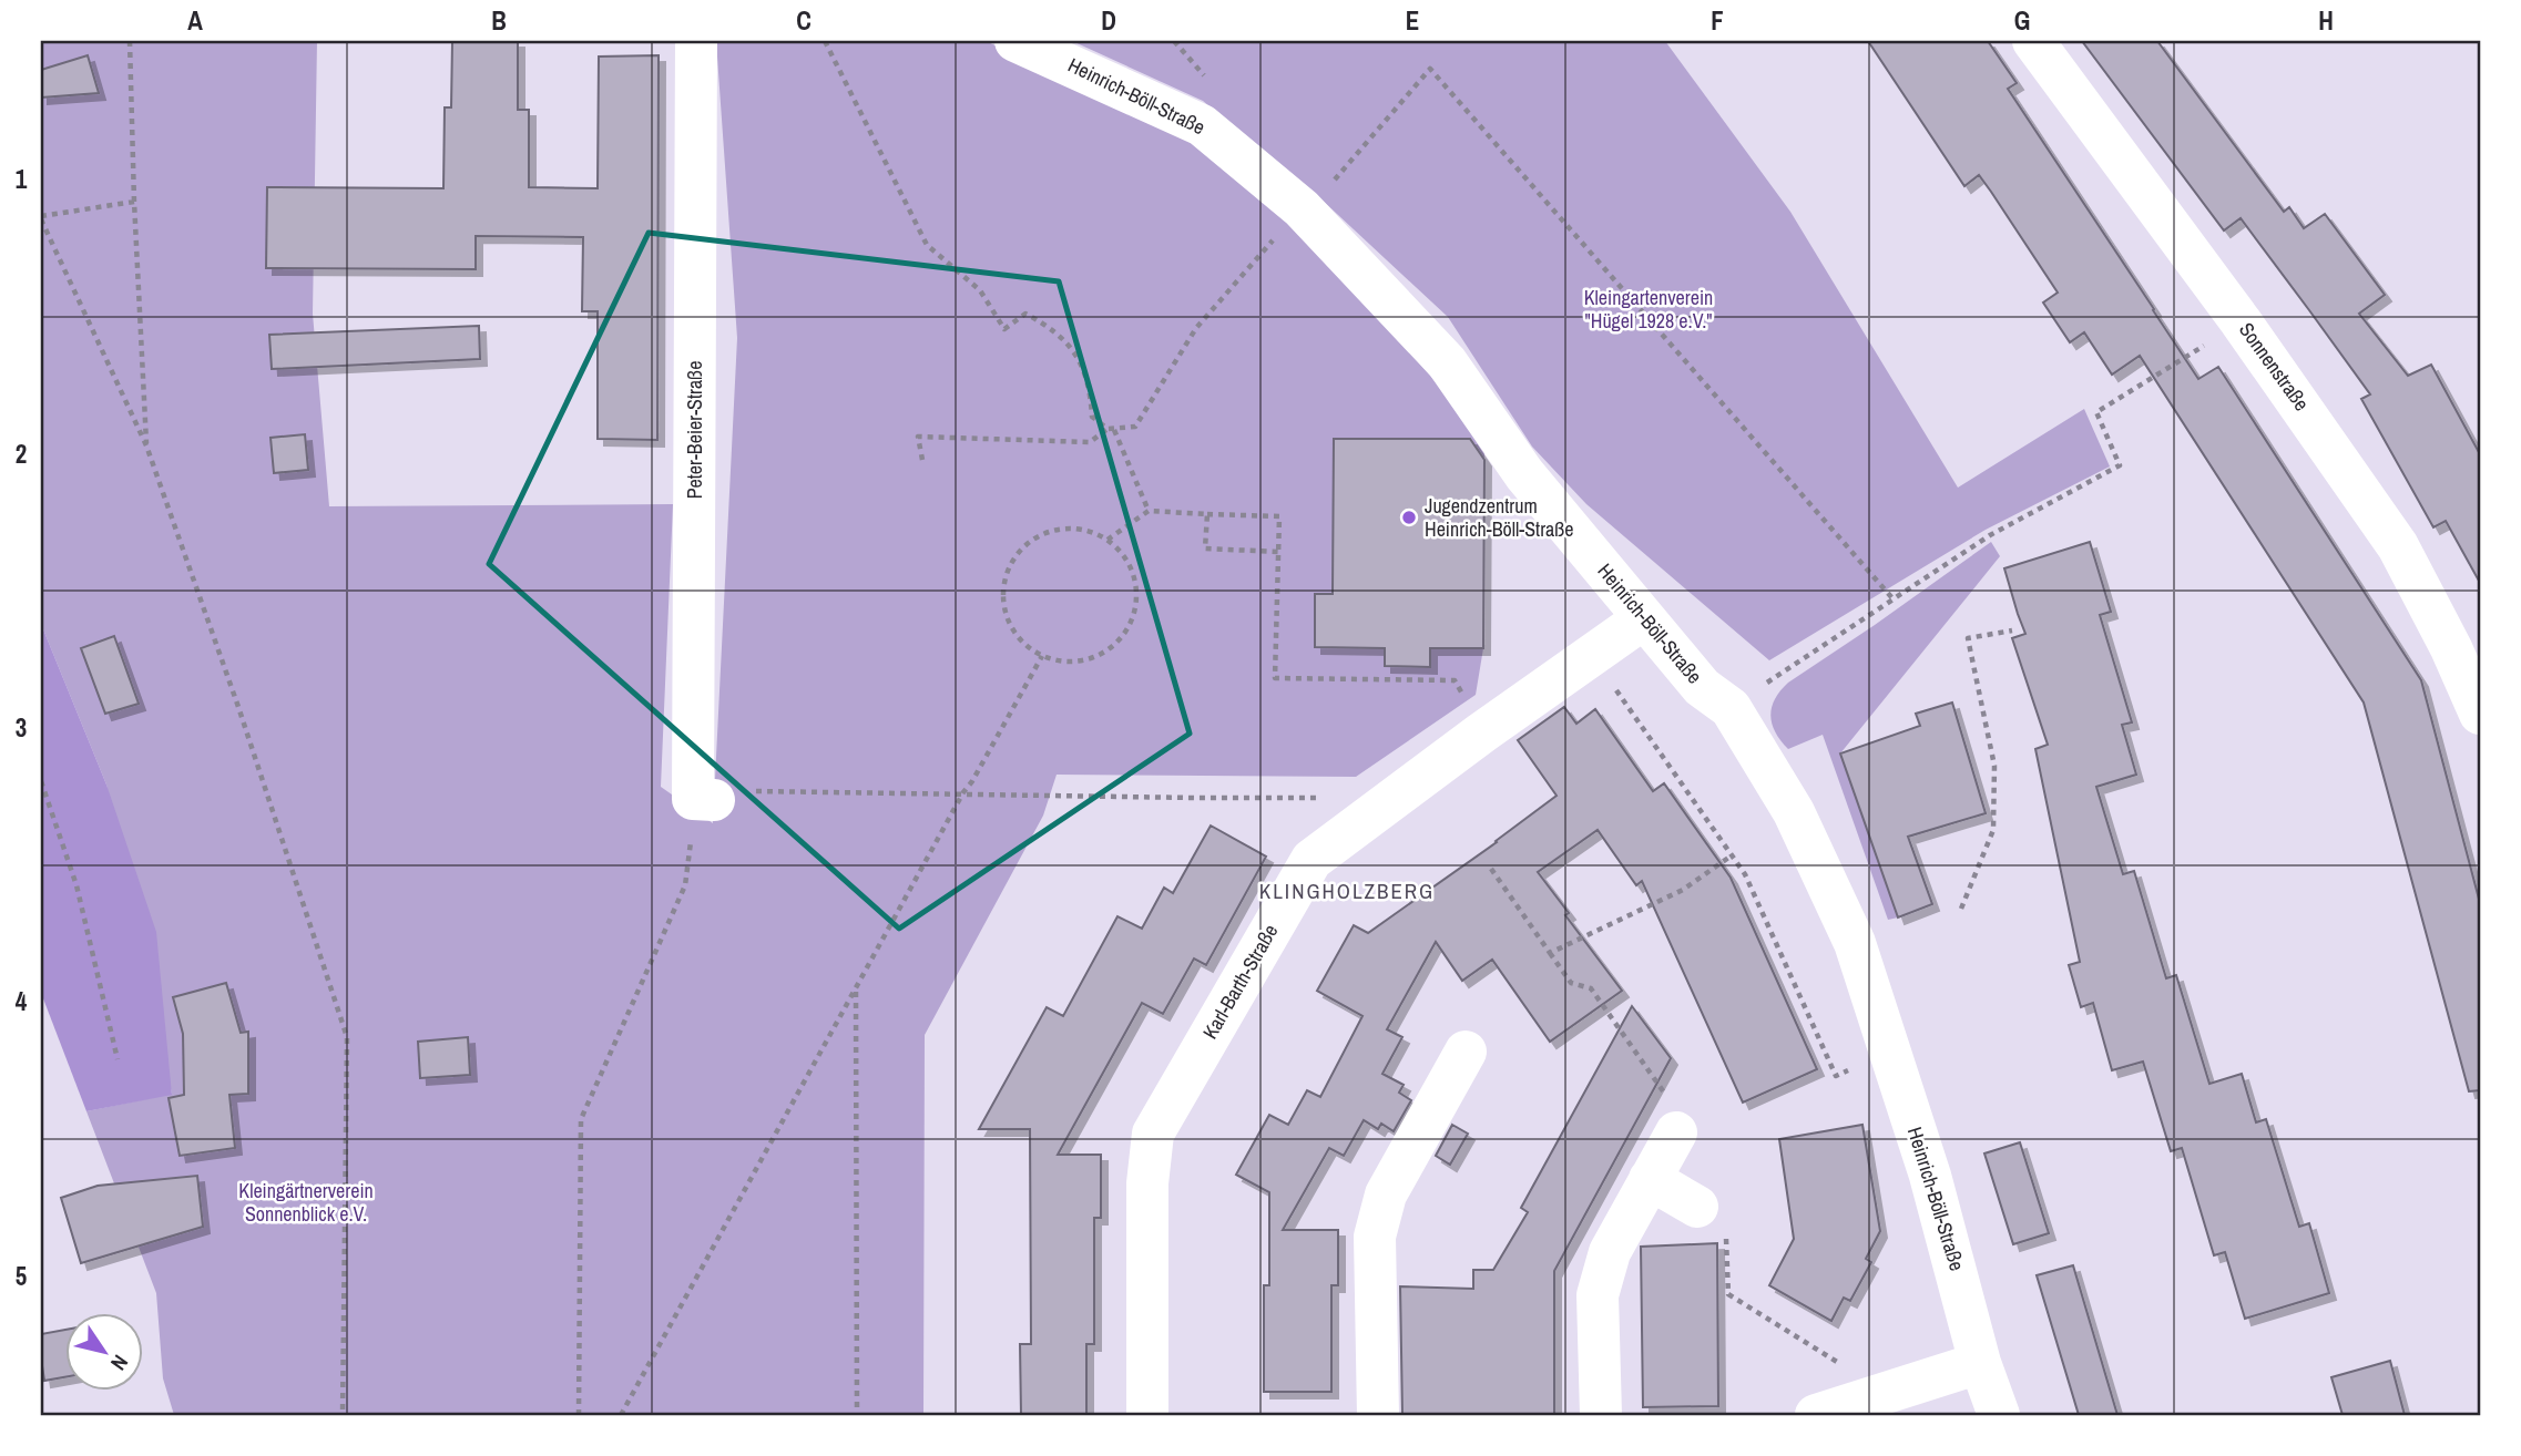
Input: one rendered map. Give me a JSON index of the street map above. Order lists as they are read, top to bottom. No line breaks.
{"streets":{"street":["Heinrich-Böll-Straße","Sonnenstraße","Peter-Beier-Straße","Karl-Barth-Straße"]},"crossings":[["Heinrich-Böll-Straße","Karl-Barth-Straße"]],"districts":["KLINGHOLZBERG"],"parks":["Kleingartenverein \"Hügel 1928 e.V.\"","Kleingärtnerverein Sonnenblick e.V."],"places":["Jugendzentrum Heinrich-Böll-Straße"],"north":"bottom right","grid":{"columns":["A","B","C","D","E","F","G","H"],"rows":["1","2","3","4","5"]}}
